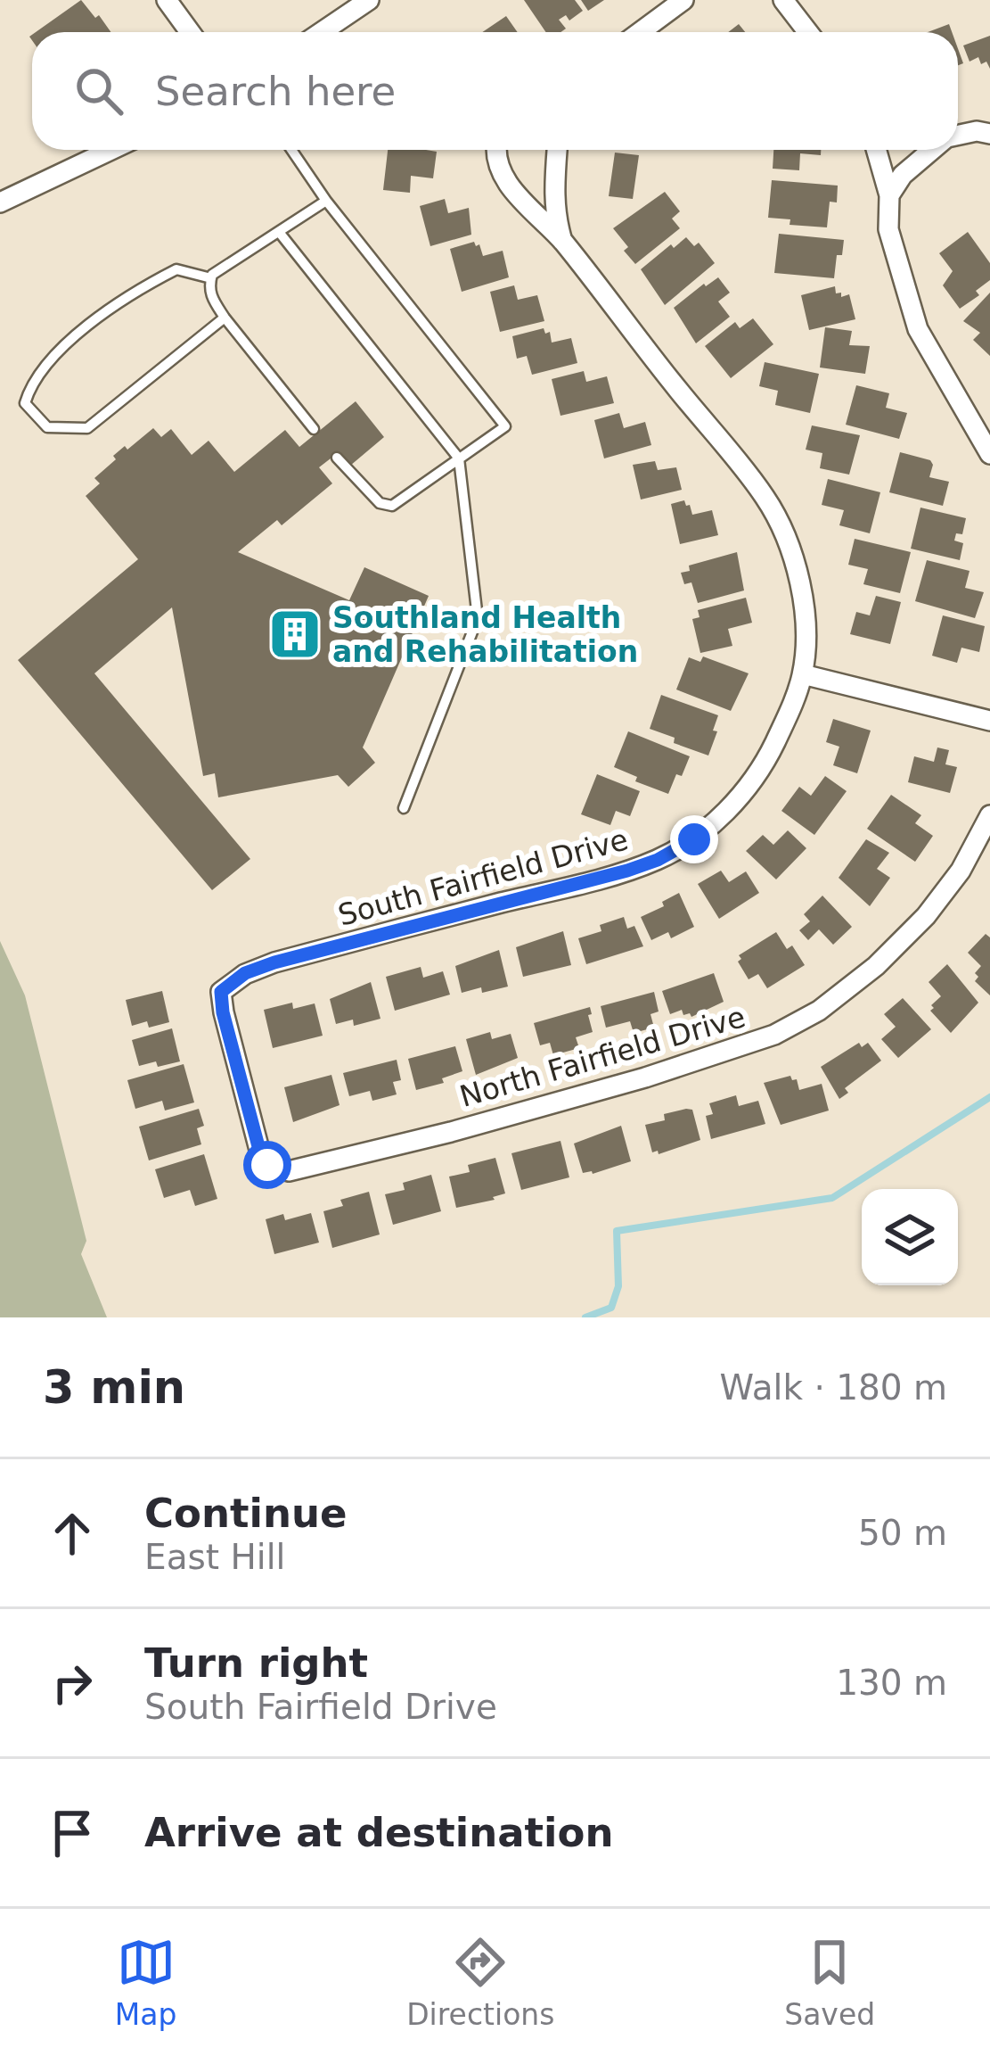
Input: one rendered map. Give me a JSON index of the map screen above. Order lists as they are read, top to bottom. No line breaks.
{"streets":{"street":["South Fairfield Drive","North Fairfield Drive"]},"crossings":[["South Fairfield Drive","North Fairfield Drive"]],"places":{"building":["Southland Health and Rehabilitation"]},"page":{"search":"Search here","heading":["3 min","Walk · 180 m"],"list":[["Continue","East Hill","50 m"],["Turn right","South Fairfield Drive","130 m"],"Arrive at destination"],"nav":["Map","Directions","Saved"]}}
